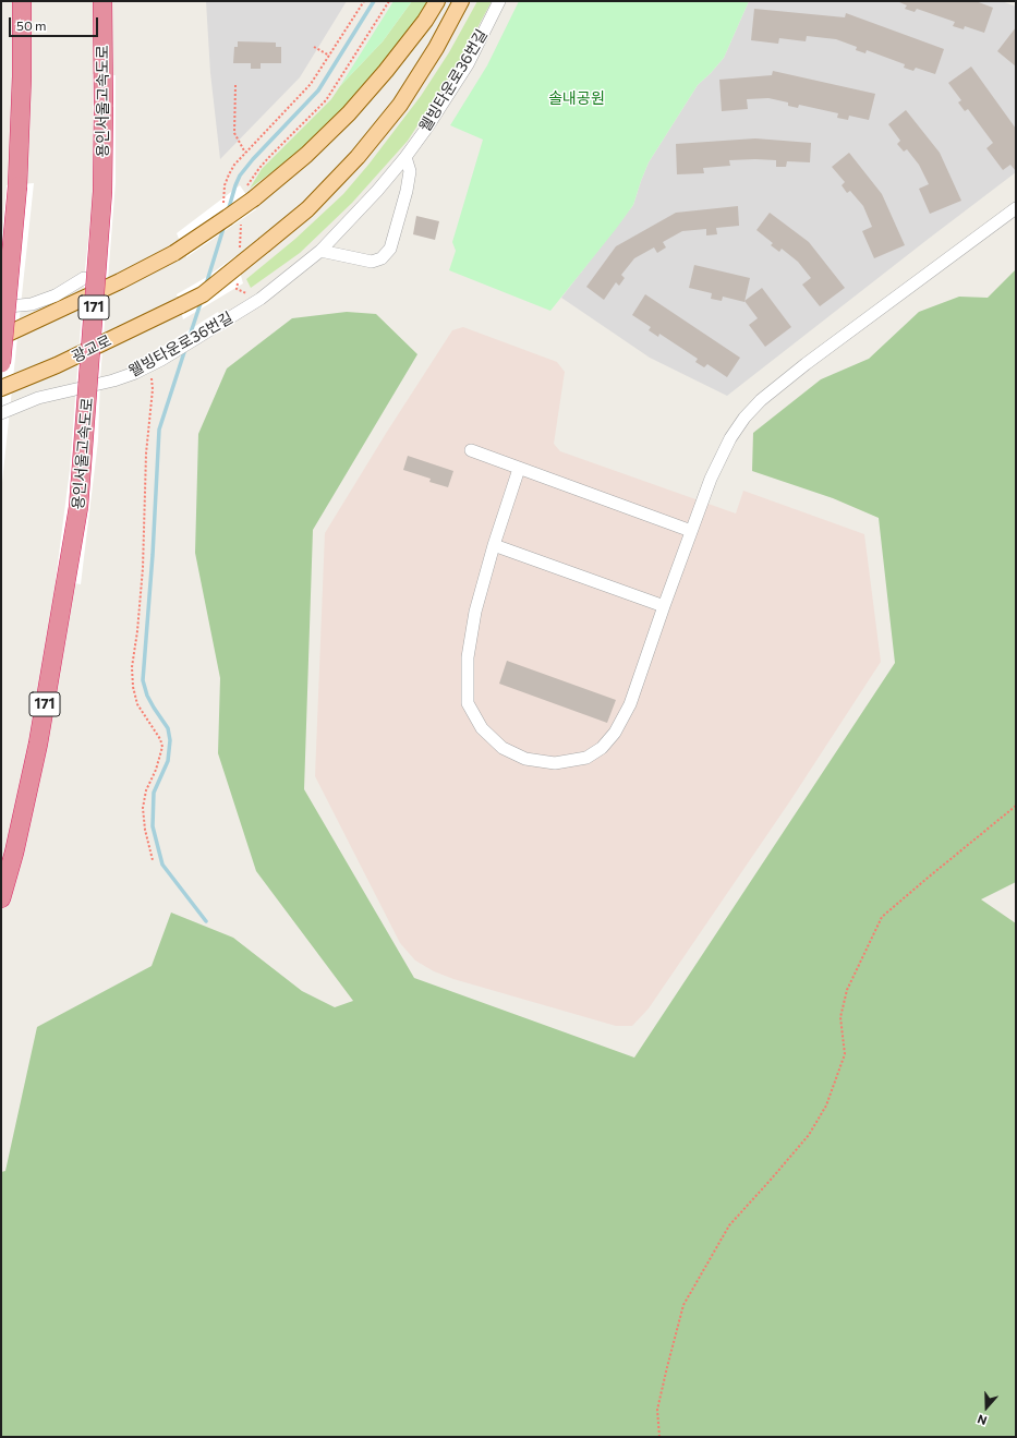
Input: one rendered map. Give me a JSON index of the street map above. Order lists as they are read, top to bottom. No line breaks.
{"streets":{"highway":["용인서울고속도로","171"],"main road":["광교로"],"street":["웰빙타운로36번길"]},"parks":["솔내공원"],"scale_bar":"50 m","north":"bottom"}
